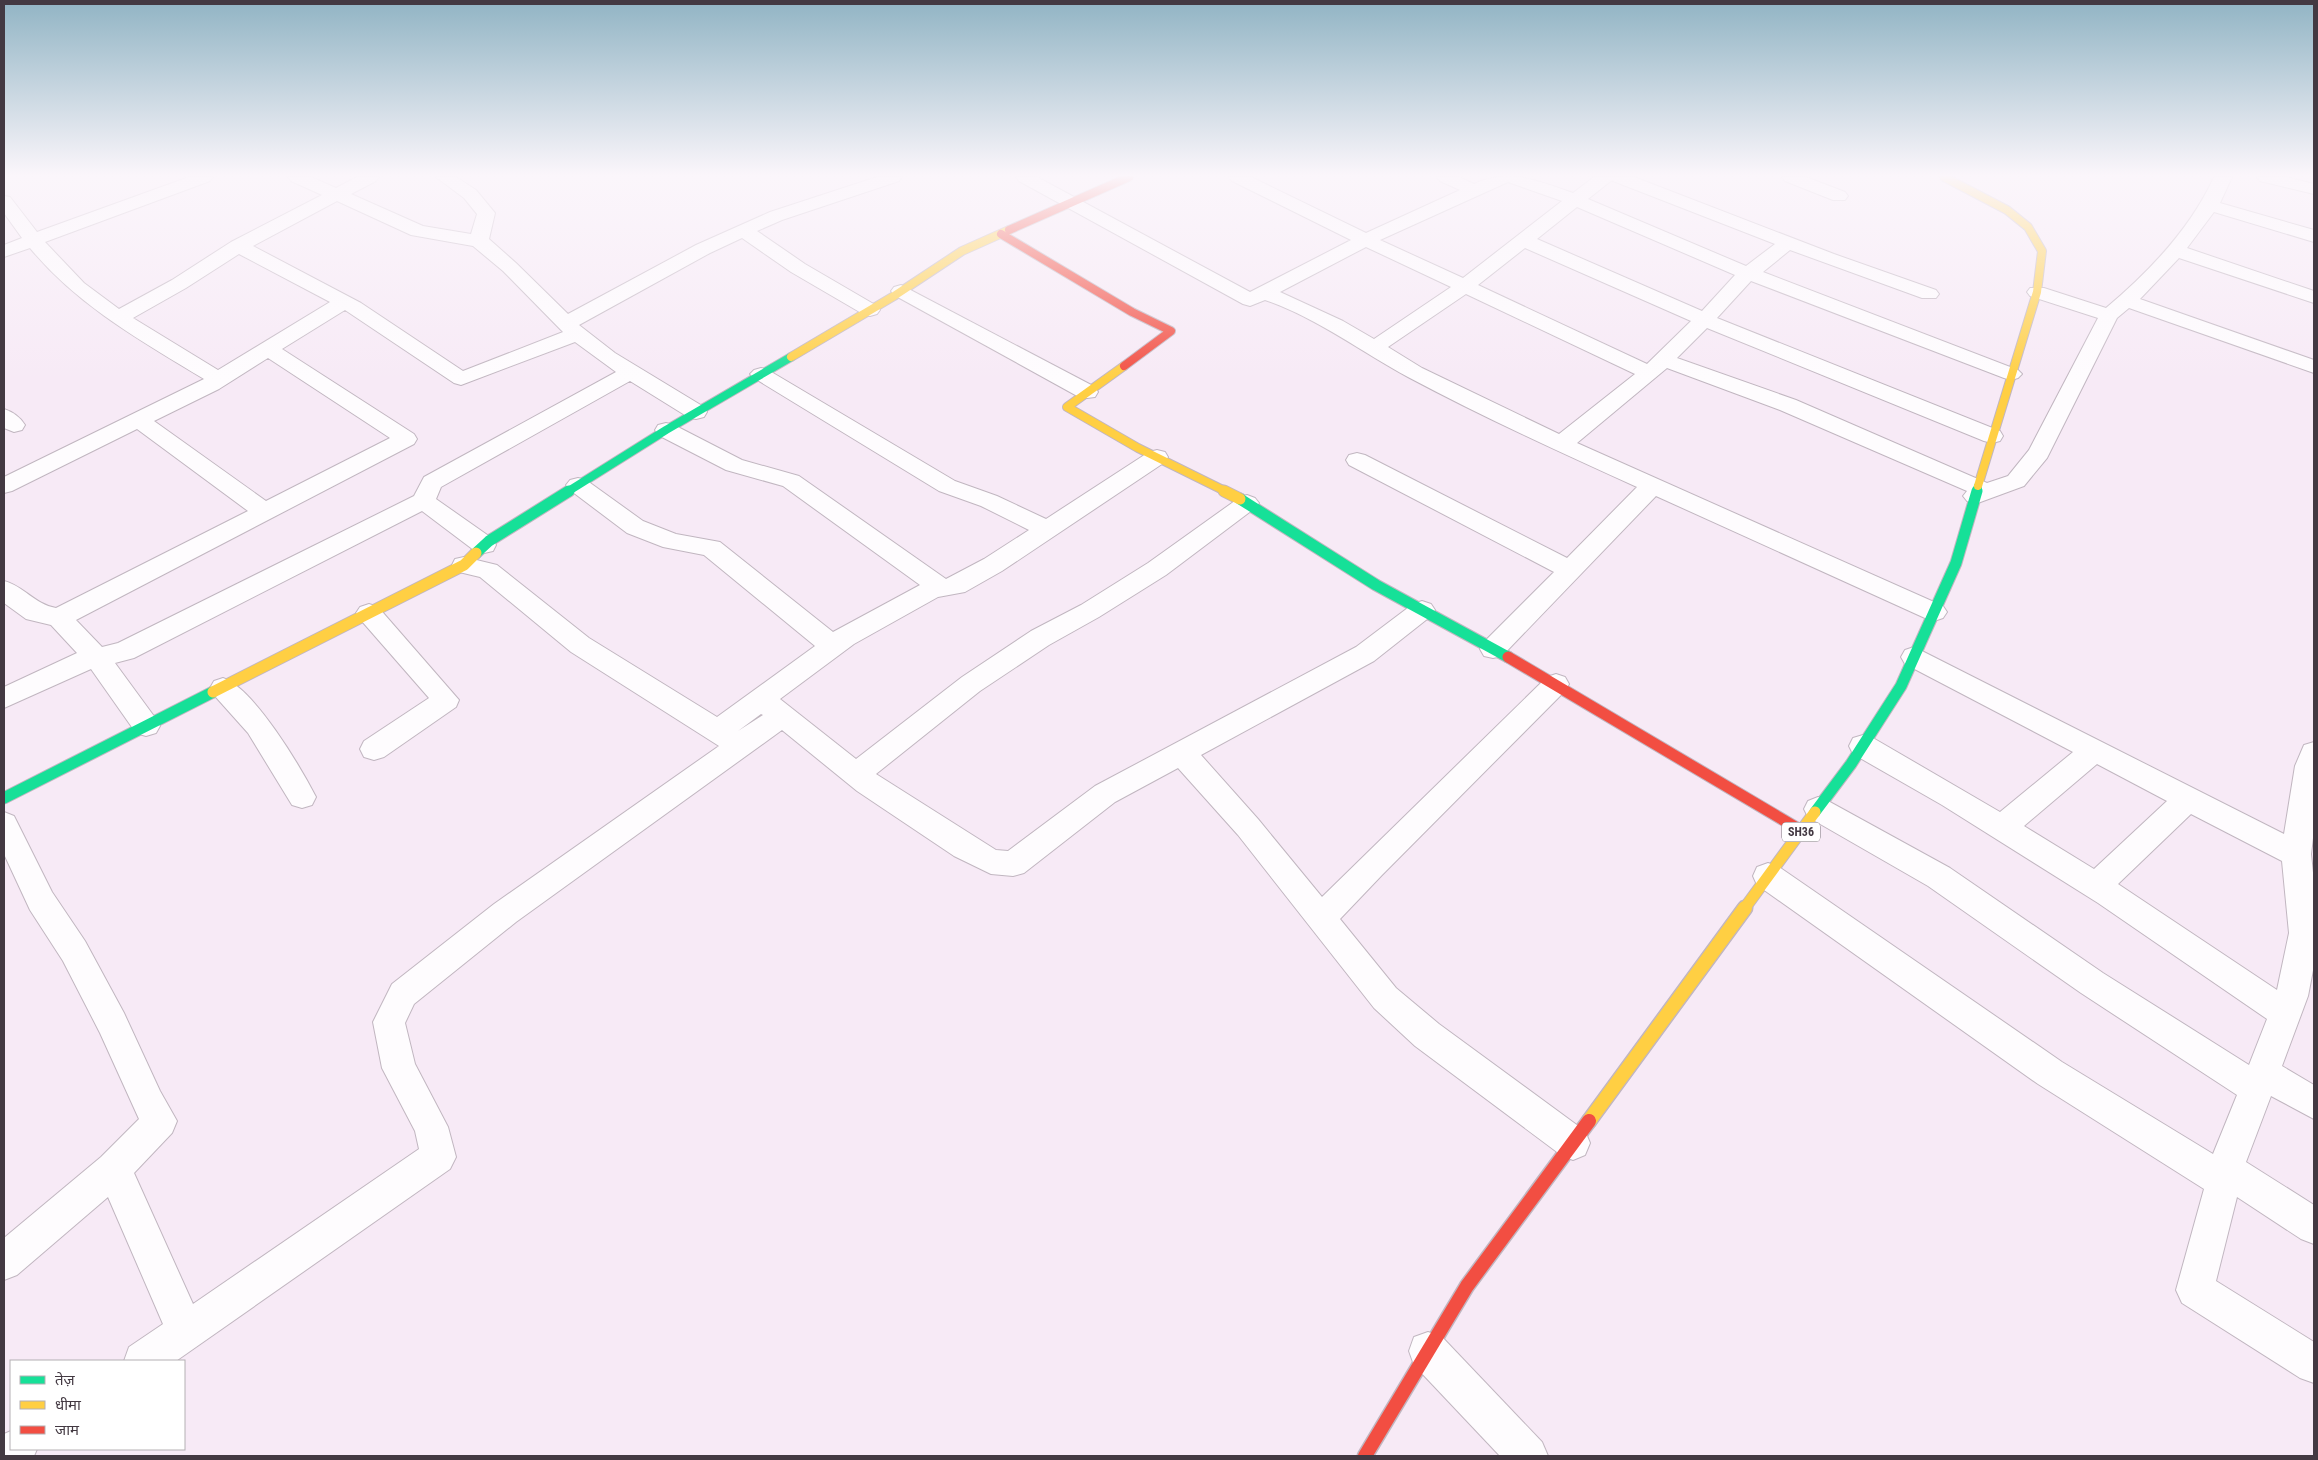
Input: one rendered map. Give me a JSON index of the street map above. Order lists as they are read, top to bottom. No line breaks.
{"streets":{"main road":["SH36"]},"legend":["तेज़","धीमा","जाम"]}
